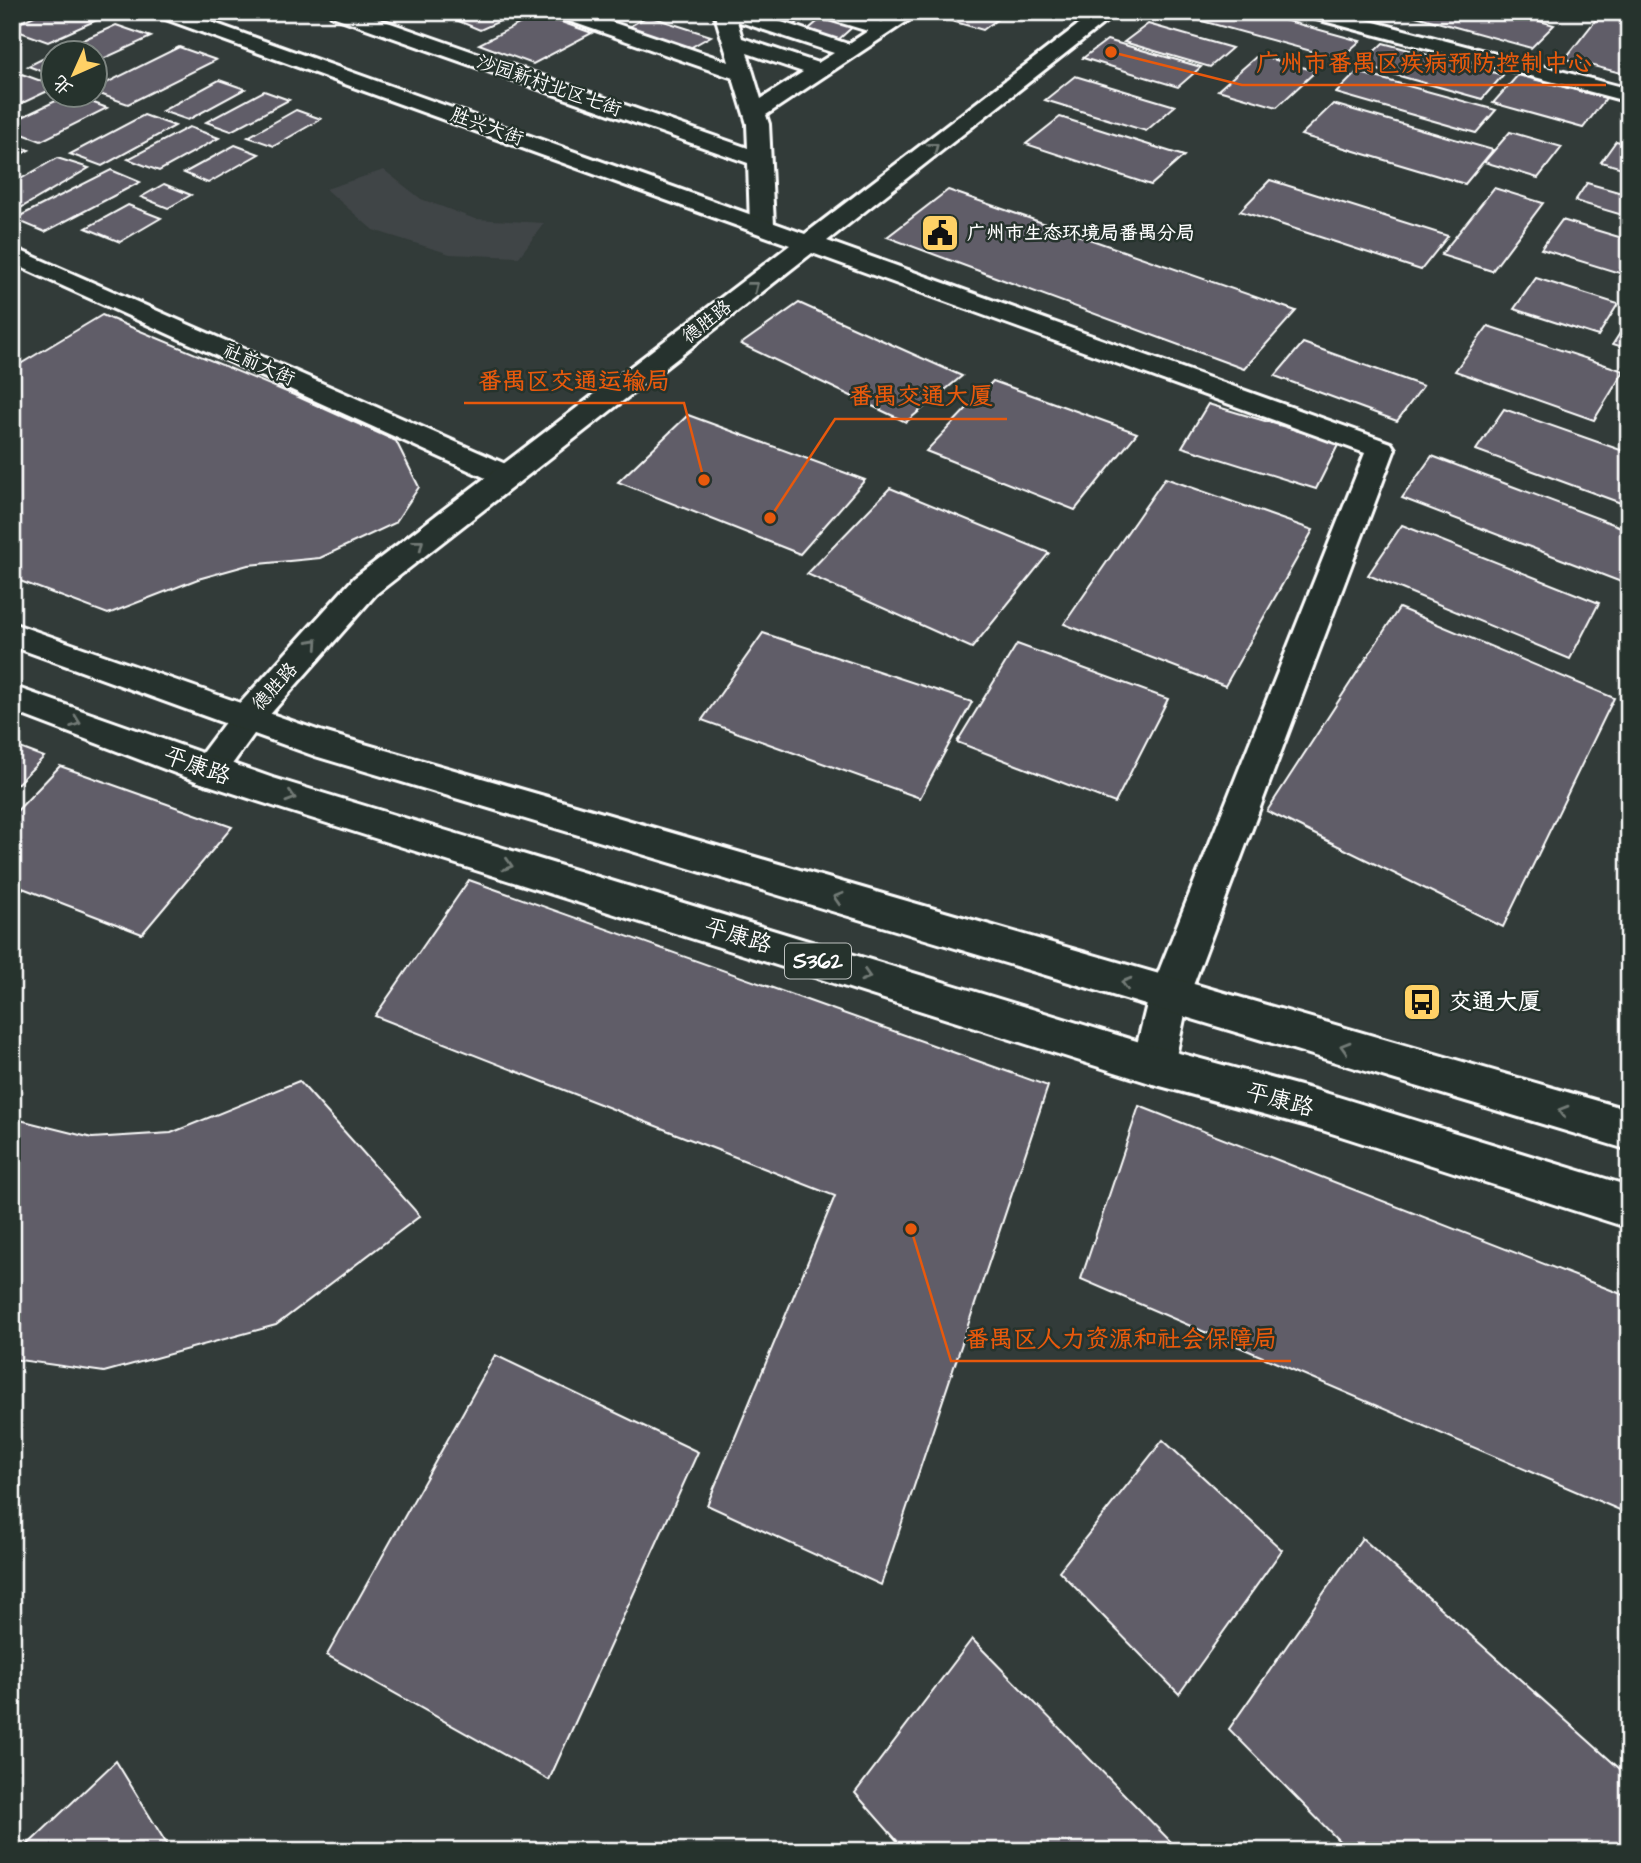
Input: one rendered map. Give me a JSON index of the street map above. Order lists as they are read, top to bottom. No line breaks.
{"streets":{"street":["沙园新村北区七街","胜兴大街","德胜路","社前大街","平康路","S362"]},"crossings":[["胜兴大街","德胜路"],["德胜路","社前大街"],["德胜路","平康路"]],"one_way":["德胜路"],"places":{"other":["广州市番禺区疾病预防控制中心","番禺区交通运输局","番禺交通大厦","番禺区人力资源和社会保障局"],"public building":["广州市生态环境局番禺分局"],"bus stop":["交通大厦"]},"north":"bottom left"}
